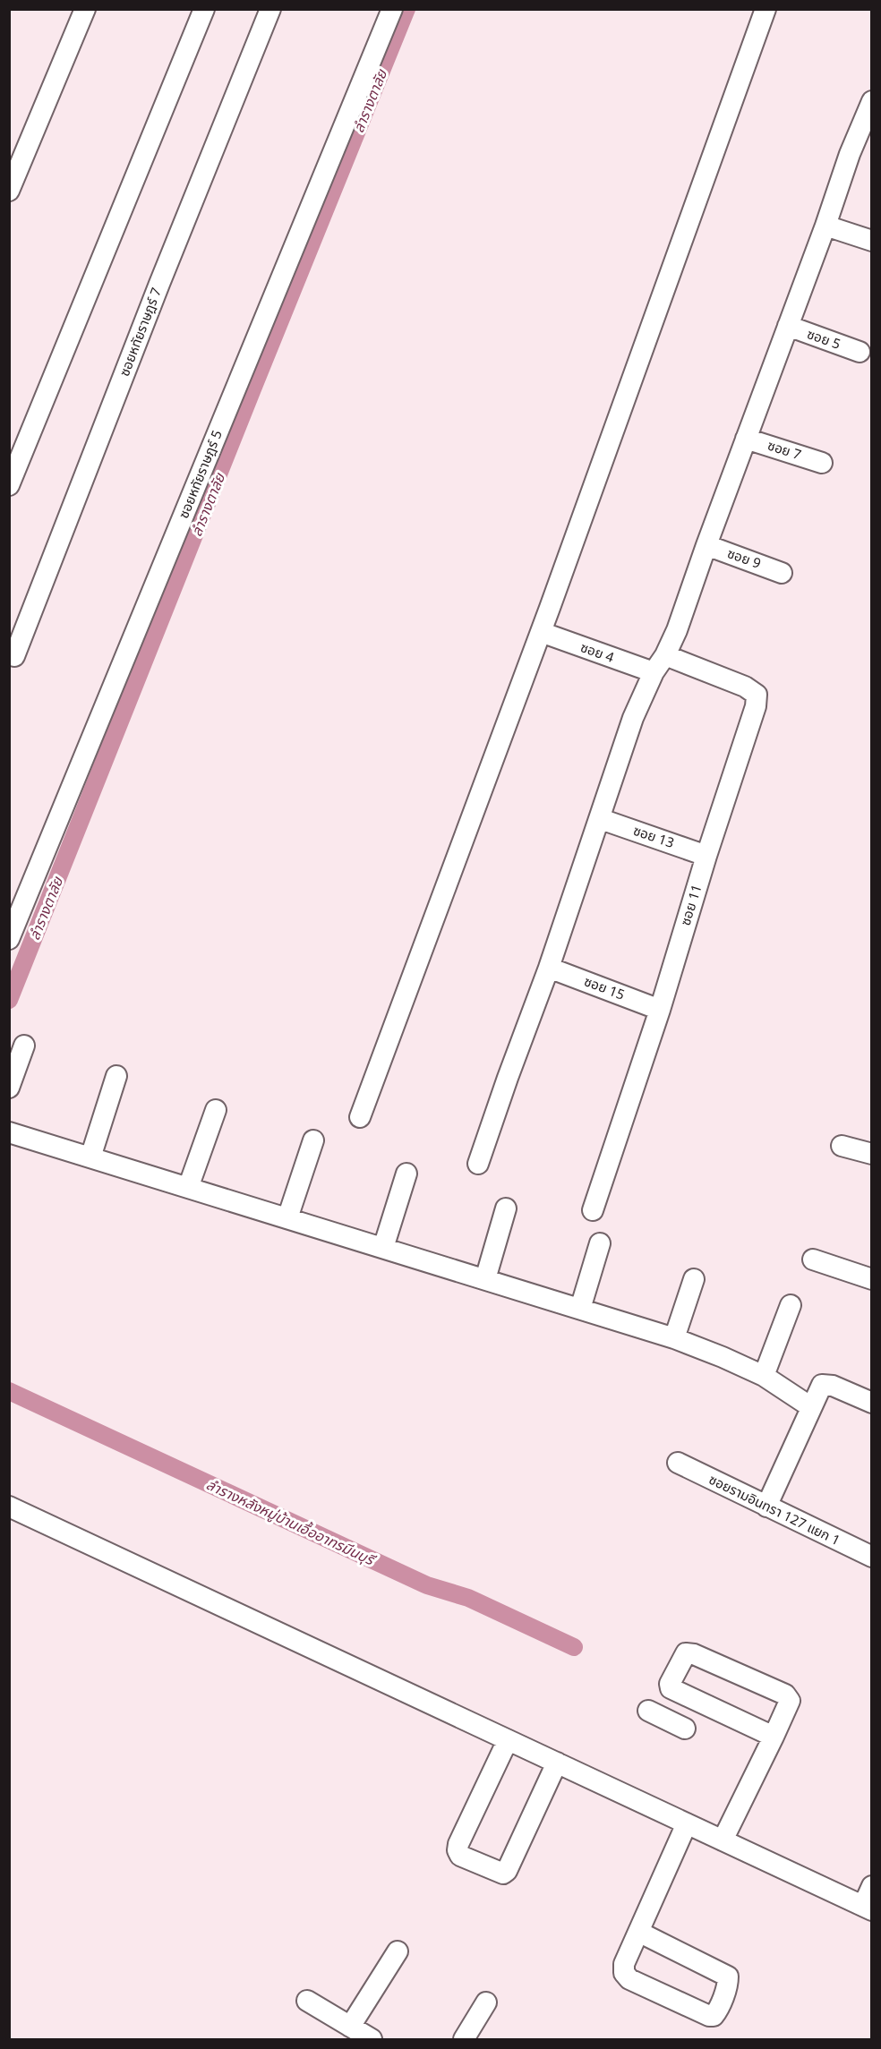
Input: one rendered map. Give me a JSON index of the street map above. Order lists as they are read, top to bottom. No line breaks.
{"streets":{"street":["ซอยหทัยราษฎร์ 7","ซอย 5","ซอย 7","ซอยหทัยราษฎร์ 5","ซอย 9","ซอย 4","ซอย 13","ซอย 11","ซอย 15","ซอยรามอินทรา 127 แยก 1"]},"crossings":[["ซอย 13","ซอย 11"],["ซอย 11","ซอย 15"]],"water":["ลำรางตาลัย","ลำรางหลังหมู่บ้านเอื้ออาทรมีนบุรี"]}
